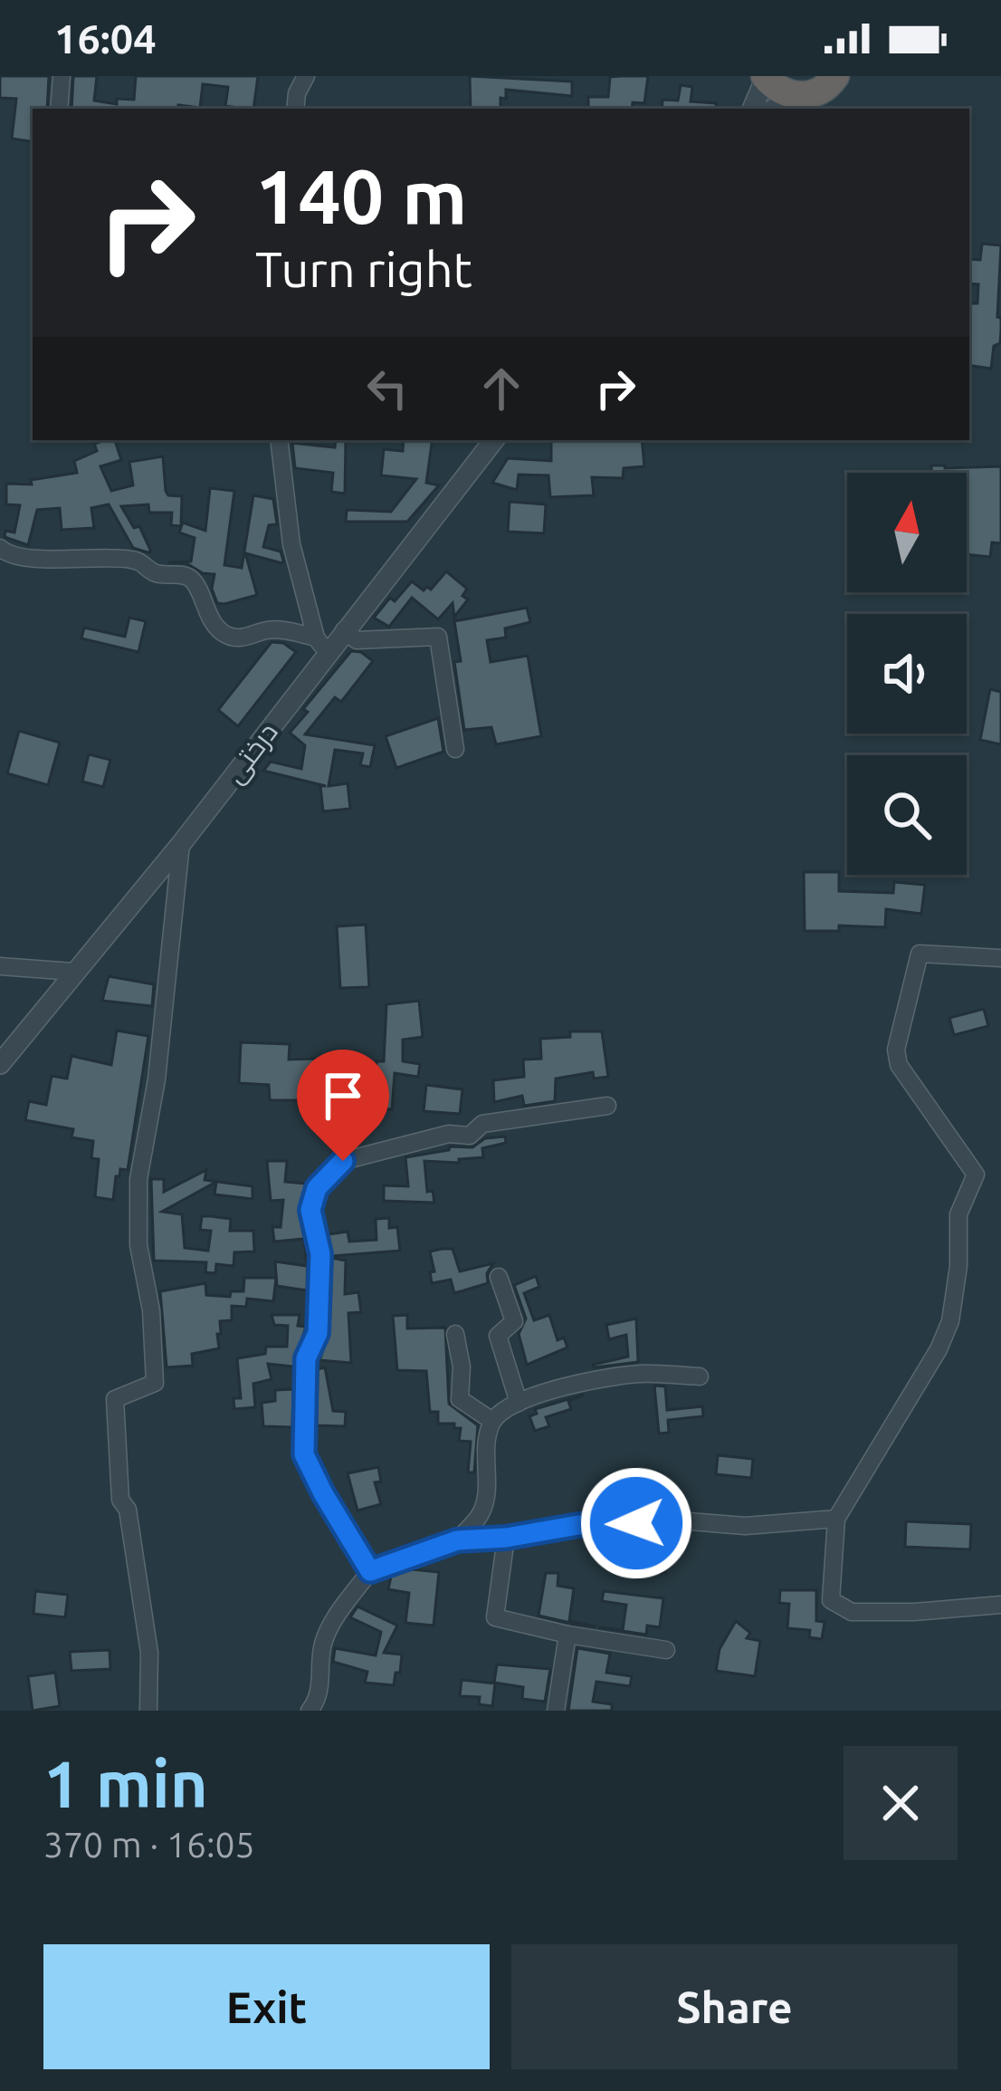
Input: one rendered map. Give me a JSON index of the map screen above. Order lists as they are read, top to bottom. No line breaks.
{"streets":{"street":["درختی"]},"north":"top","page":{"status":"16:04","turn":["140 m","Turn right"],"heading":["1 min","370 m · 16:05"],"buttons":["Exit","Share"]}}
